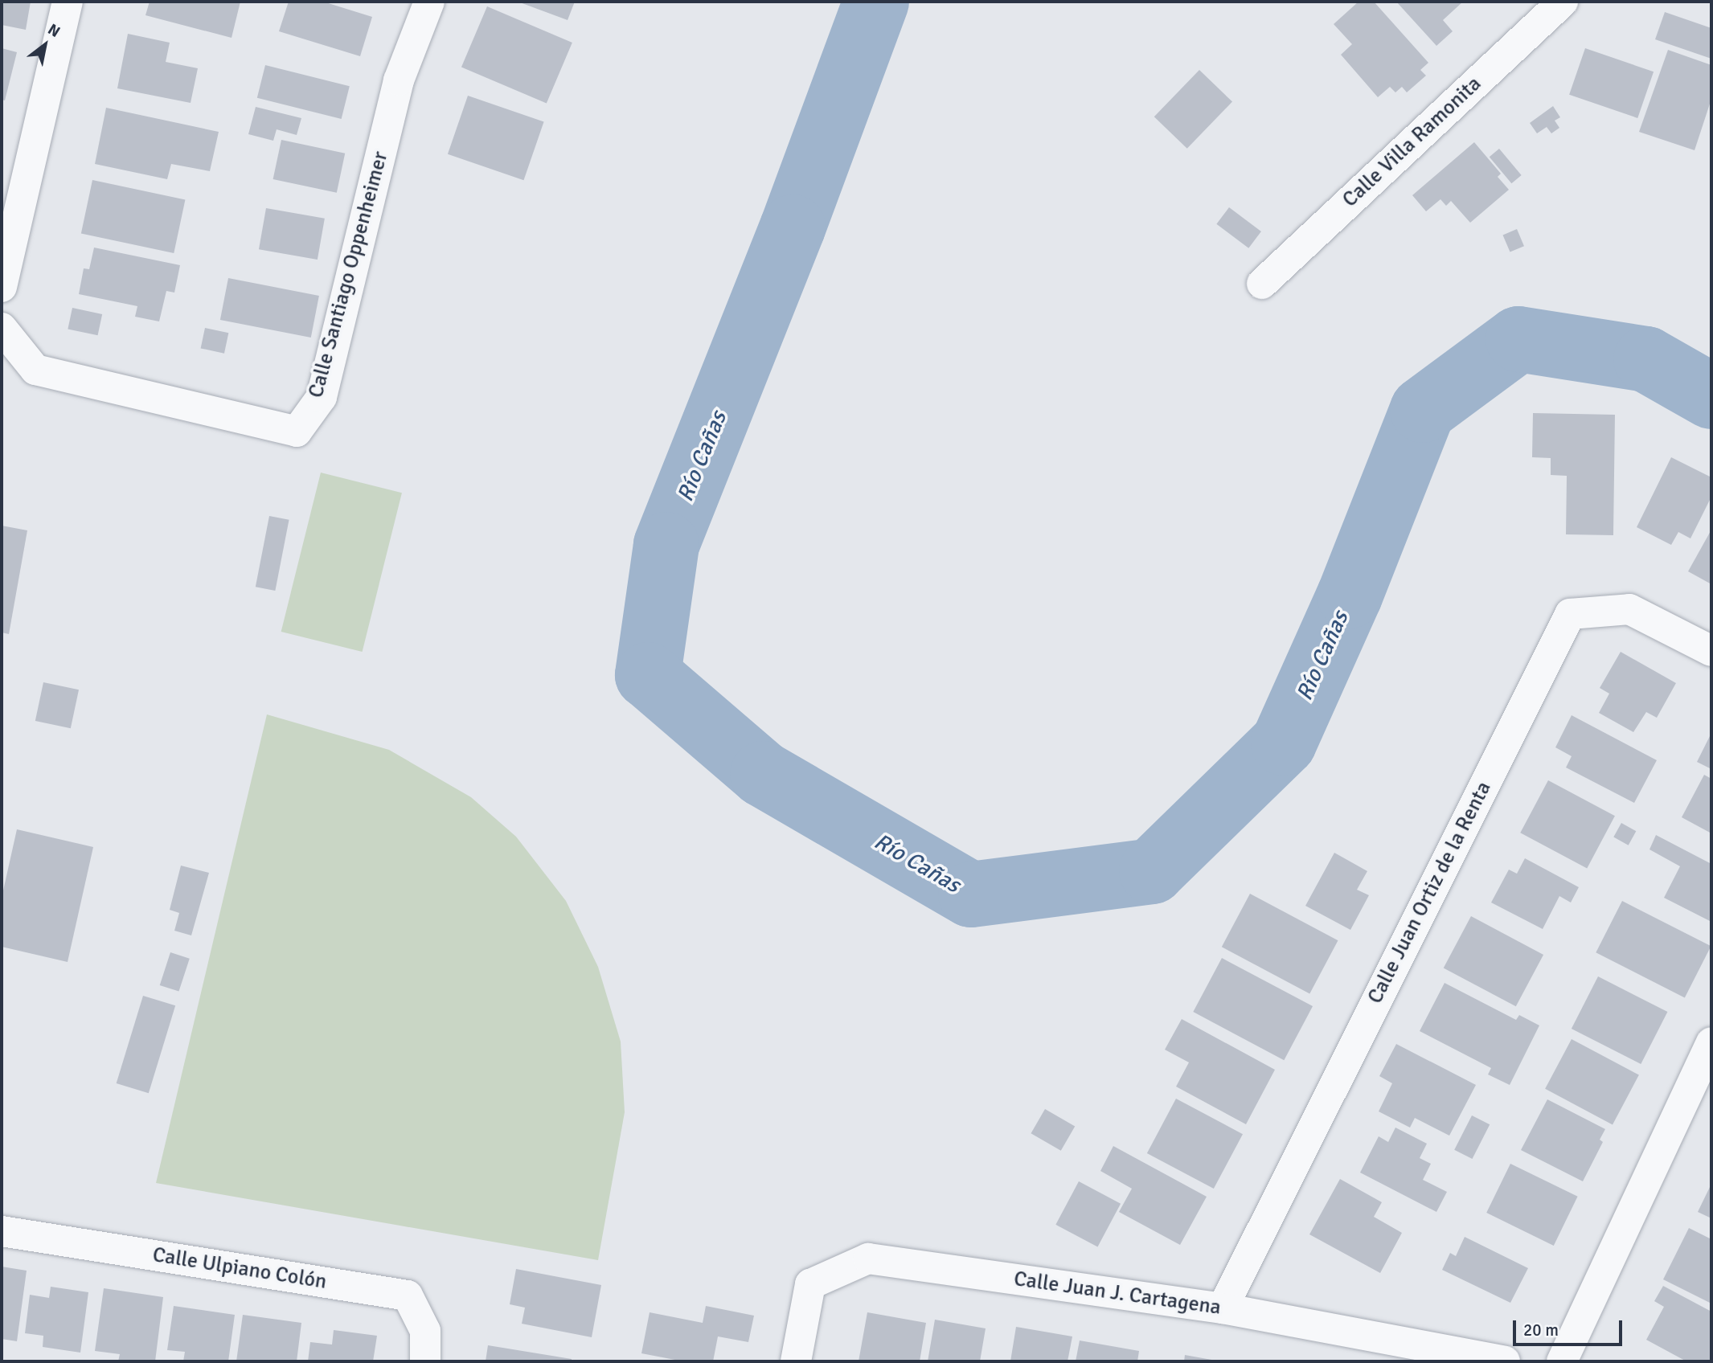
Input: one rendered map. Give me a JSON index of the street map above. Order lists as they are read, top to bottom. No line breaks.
{"streets":{"street":["Calle Villa Ramonita","Calle Santiago Oppenheimer","Calle Juan Ortiz de la Renta","Calle Ulpiano Colón","Calle Juan J. Cartagena"]},"crossings":[["Calle Juan Ortiz de la Renta","Calle Juan J. Cartagena"]],"water":["Río Cañas"],"scale_bar":"20 m","north":"top right"}
